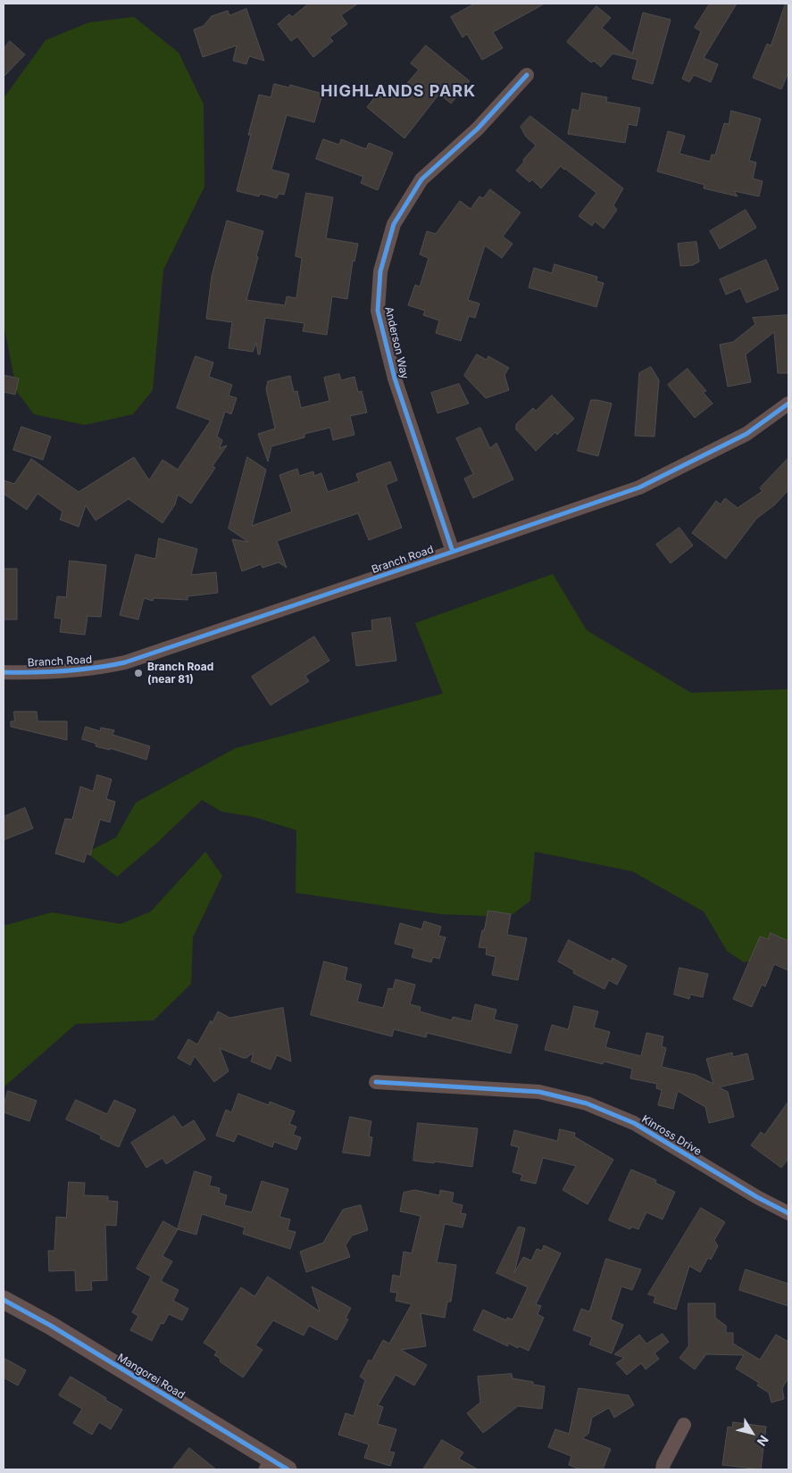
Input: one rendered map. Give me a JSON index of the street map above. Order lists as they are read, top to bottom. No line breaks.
{"streets":{"street":["Anderson Way","Branch Road","Kinross Drive","Mangorei Road"]},"crossings":[["Anderson Way","Branch Road"]],"districts":["HIGHLANDS PARK"],"places":["Branch Road (near 81)"],"north":"bottom right"}
